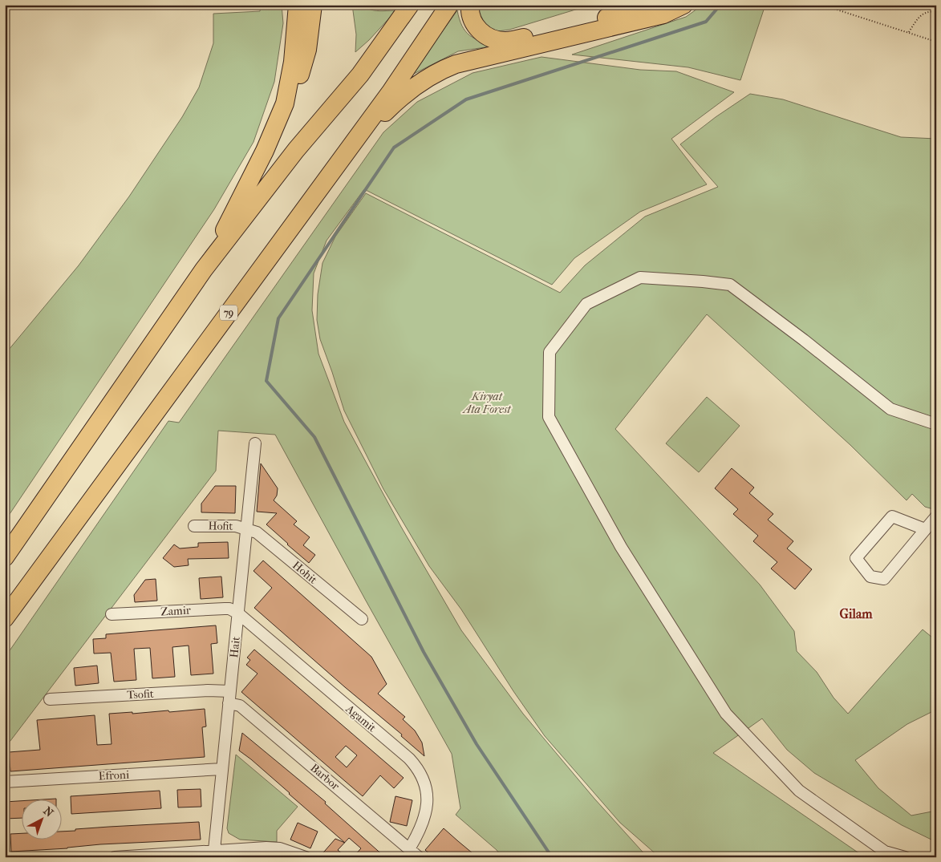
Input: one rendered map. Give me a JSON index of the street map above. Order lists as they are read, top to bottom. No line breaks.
{"streets":{"highway":["79"],"street":["Hofit","Hohit","Zamir","Hait","Tsofit","Agamit","Efroni","Barbor"]},"crossings":[["Hofit","Hohit"],["Hofit","Hait"],["Hohit","Hait"],["Zamir","Hait"],["Zamir","Agamit"],["Hait","Tsofit"],["Hait","Agamit"],["Hait","Efroni"],["Hait","Barbor"],["Agamit","Barbor"]],"districts":["Gilam"],"parks":["Kiryat Ata Forest"],"north":"top right"}
